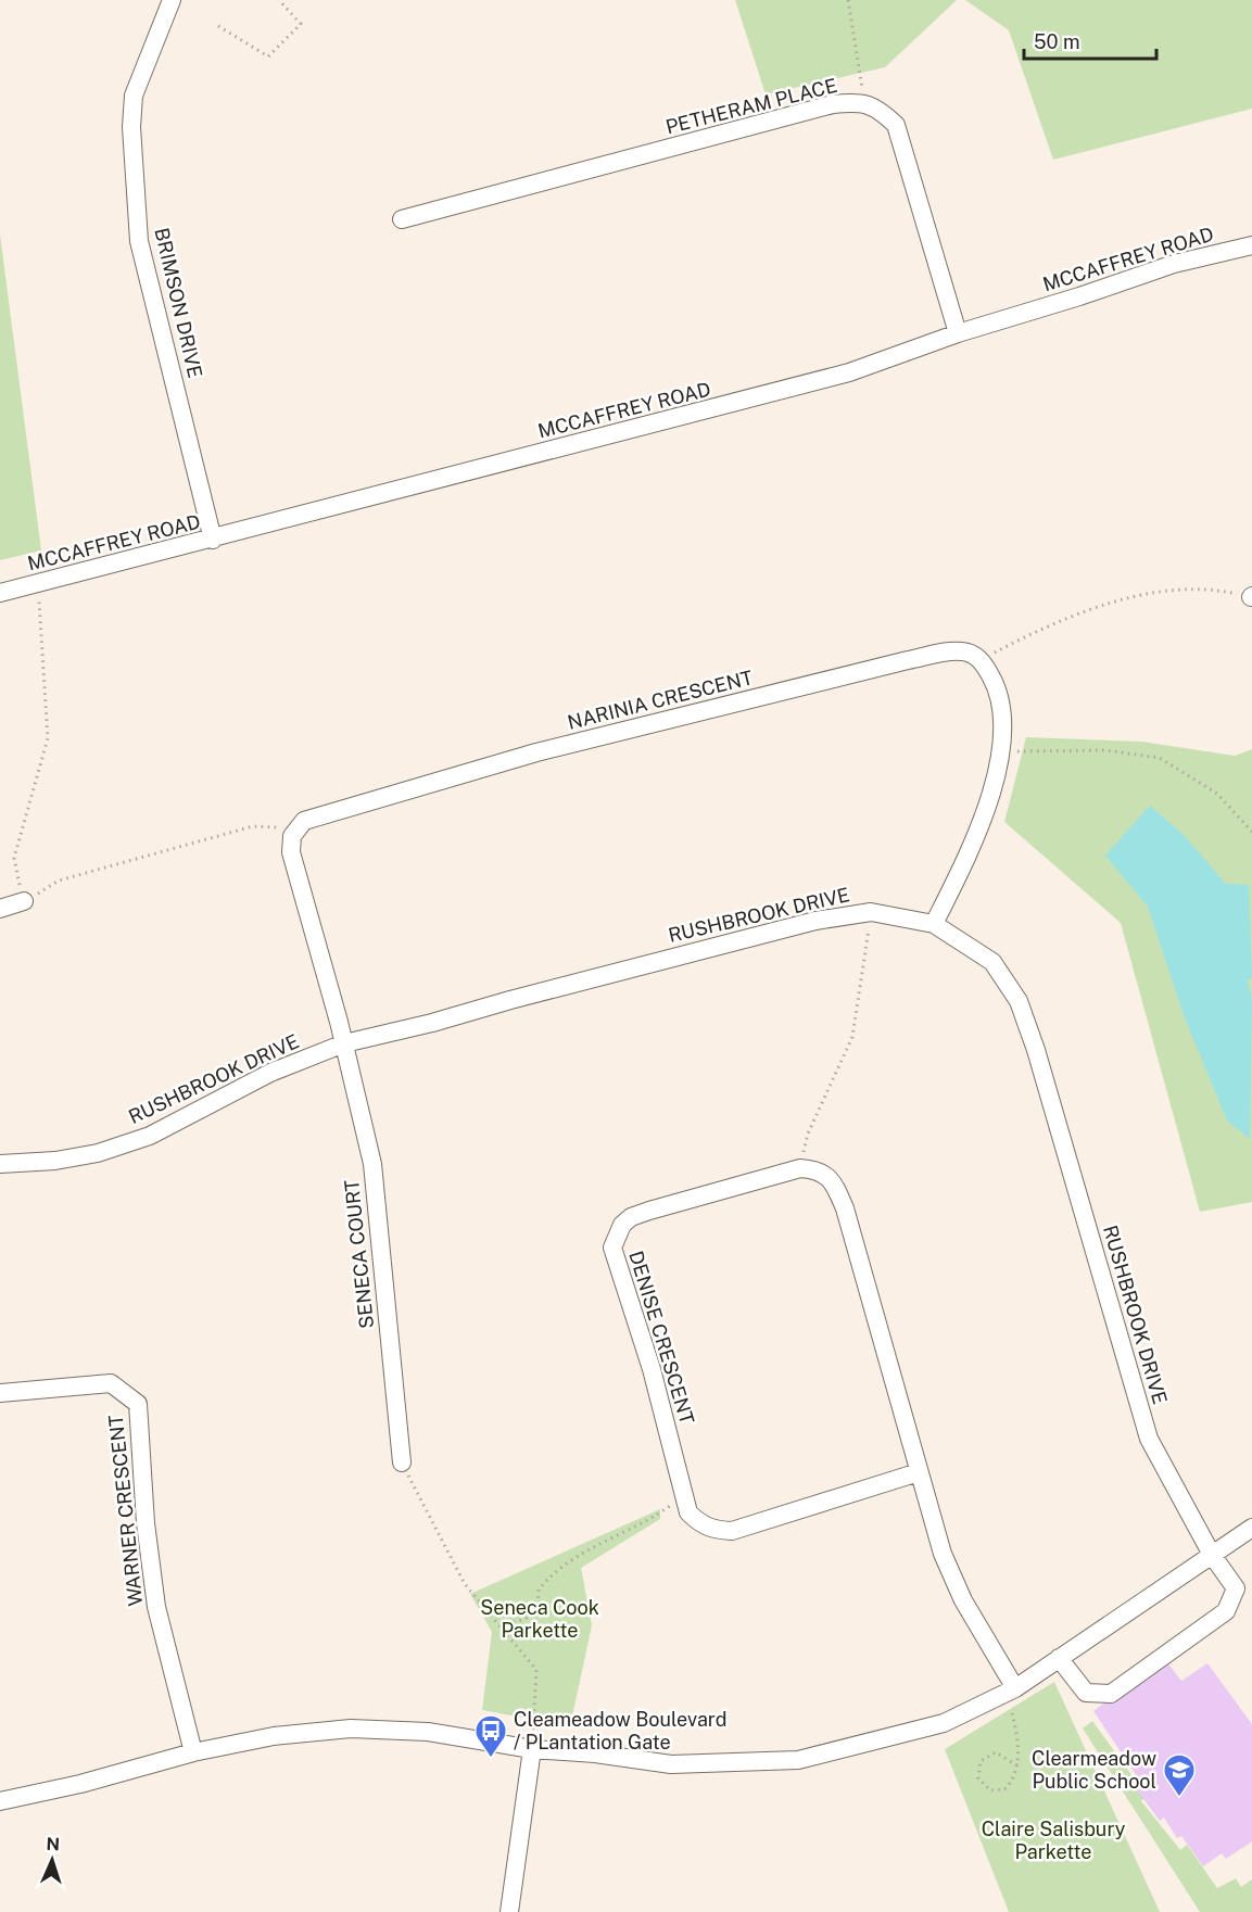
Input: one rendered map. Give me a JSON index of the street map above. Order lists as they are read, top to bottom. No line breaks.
{"streets":{"street":["PETHERAM PLACE","MCCAFFREY ROAD","BRIMSON DRIVE","NARINIA CRESCENT","RUSHBROOK DRIVE","SENECA COURT","DENISE CRESCENT","WARNER CRESCENT"]},"crossings":[["PETHERAM PLACE","MCCAFFREY ROAD"],["MCCAFFREY ROAD","BRIMSON DRIVE"],["RUSHBROOK DRIVE","SENECA COURT"]],"parks":["Seneca Cook Parkette","Claire Salisbury Parkette"],"places":{"bus stop":["Cleameadow Boulevard / PLantation Gate"],"school or university":["Clearmeadow Public School"]},"scale_bar":"50 m","north":"top"}
